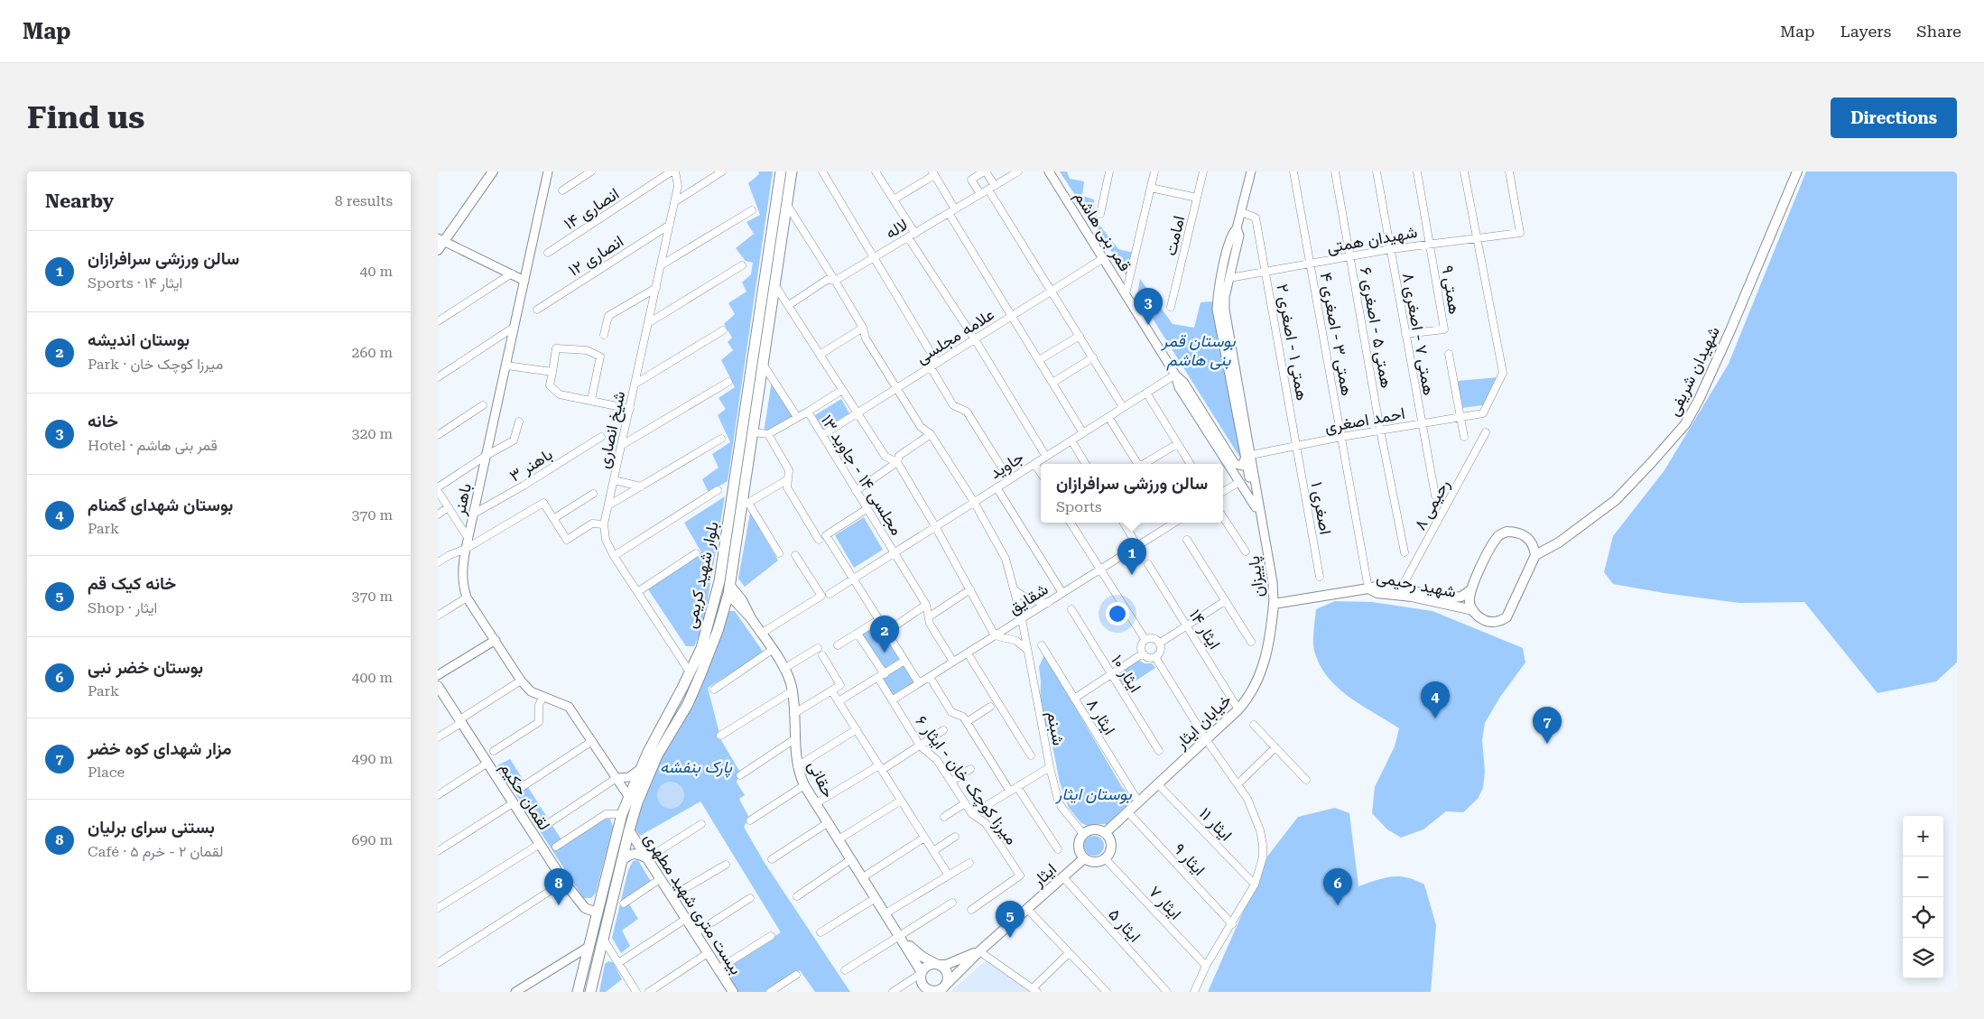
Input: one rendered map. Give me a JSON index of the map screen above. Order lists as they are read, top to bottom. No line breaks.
{"streets":{"main road":["شهیدان شریفی","بلوار شهید کریمی","شهید رحیمی","خیابان ایثار","حقانی","لقمان حکیم","ایثار","بیست متری شهید مطهری"],"street":["انصاری ۱۴","لاله","قمر بنی هاشم","امامت","شهیدان همتی","انصاری ۱۲","همتی ۹","همتی ۵ - اصغری ۶","همتی ۳ - اصغری ۴","همتی ۷ - اصغری ۸","علامه مجلسی","همتی ۱ - اصغری ۲","احمد اصغری","شیخ انصاری","باهنر ۳","جاوید","مجلسی ۱۴ - جاوید ۱۳","باهنر","رحیمی ۸","اصغری ۱","پاییزان","شقایق","ایثار ۱۴","ایثار ۱۰","ایثار ۸","شبنم","میرزا کوچک خان - ایثار ۶","ایثار ۱۱","ایثار ۹","ایثار ۷","ایثار ۵"]},"crossings":[["لاله","شبنم"],["قمر بنی هاشم","علامه مجلسی"],["قمر بنی هاشم","احمد اصغری"],["قمر بنی هاشم","جاوید"],["قمر بنی هاشم","پاییزان"],["شهیدان همتی","همتی ۹"],["شهیدان همتی","همتی ۵ - اصغری ۶"],["شهیدان همتی","همتی ۳ - اصغری ۴"],["شهیدان همتی","همتی ۷ - اصغری ۸"],["شهیدان همتی","همتی ۱ - اصغری ۲"],["شهیدان همتی","احمد اصغری"],["شهیدان همتی","پاییزان"],["انصاری ۱۲","شیخ انصاری"],["همتی ۹","همتی ۷ - اصغری ۸"],["همتی ۵ - اصغری ۶","احمد اصغری"],["همتی ۳ - اصغری ۴","احمد اصغری"],["همتی ۳ - اصغری ۴","شهید رحیمی"],["همتی ۷ - اصغری ۸","احمد اصغری"],["علامه مجلسی","مجلسی ۱۴ - جاوید ۱۳"],["علامه مجلسی","شبنم"],["همتی ۱ - اصغری ۲","احمد اصغری"],["همتی ۱ - اصغری ۲","اصغری ۱"],["همتی ۱ - اصغری ۲","پاییزان"],["احمد اصغری","اصغری ۱"],["احمد اصغری","پاییزان"],["شیخ انصاری","بلوار شهید کریمی"],["باهنر ۳","باهنر"],["جاوید","مجلسی ۱۴ - جاوید ۱۳"],["جاوید","شبنم"],["مجلسی ۱۴ - جاوید ۱۳","شقایق"],["باهنر","بلوار شهید کریمی"],["بلوار شهید کریمی","شبنم"],["بلوار شهید کریمی","حقانی"],["بلوار شهید کریمی","لقمان حکیم"],["بلوار شهید کریمی","بیست متری شهید مطهری"],["پاییزان","شهید رحیمی"],["پاییزان","خیابان ایثار"],["شهید رحیمی","خیابان ایثار"],["شقایق","شبنم"],["شقایق","میرزا کوچک خان - ایثار ۶"],["ایثار ۱۴","خیابان ایثار"],["ایثار ۸","خیابان ایثار"],["خیابان ایثار","شبنم"],["خیابان ایثار","ایثار ۱۱"],["خیابان ایثار","ایثار ۹"],["خیابان ایثار","ایثار"],["خیابان ایثار","ایثار ۷"],["شبنم","ایثار"],["شبنم","ایثار ۷"],["ایثار","ایثار ۷"],["ایثار","ایثار ۵"]],"parks":["بوستان قمر بنی هاشم","پارک بنفشه","بوستان ایثار"],"page":{"header":"Map","nav":["Map","Layers","Share"],"buttons":"Directions","title":"Find us","heading":["Nearby","8 results"],"list":[{"mark":"1","name":"سالن ورزشی سرافرازان","note":"Sports · ایثار ۱۴","value":"40 m"},{"mark":"2","name":"بوستان اندیشه","note":"Park · میرزا کوچک خان","value":"260 m"},{"mark":"3","name":"خانه","note":"Hotel · قمر بنی هاشم","value":"320 m"},{"mark":"4","name":"بوستان شهدای گمنام","note":"Park","value":"370 m"},{"mark":"5","name":"خانه کیک قم","note":"Shop · ایثار","value":"370 m"},{"mark":"6","name":"بوستان خضر نبی","note":"Park","value":"400 m"},{"mark":"7","name":"مزار شهدای کوه خضر","note":"Place","value":"490 m"},{"mark":"8","name":"بستنی سرای برلیان","note":"Café · لقمان ۲ - خرم ۵","value":"690 m"}],"pins":["3","1","2","4","7","6","8","5"],"popup":["سالن ورزشی سرافرازان","Sports"],"map_buttons":["+","−"]}}
